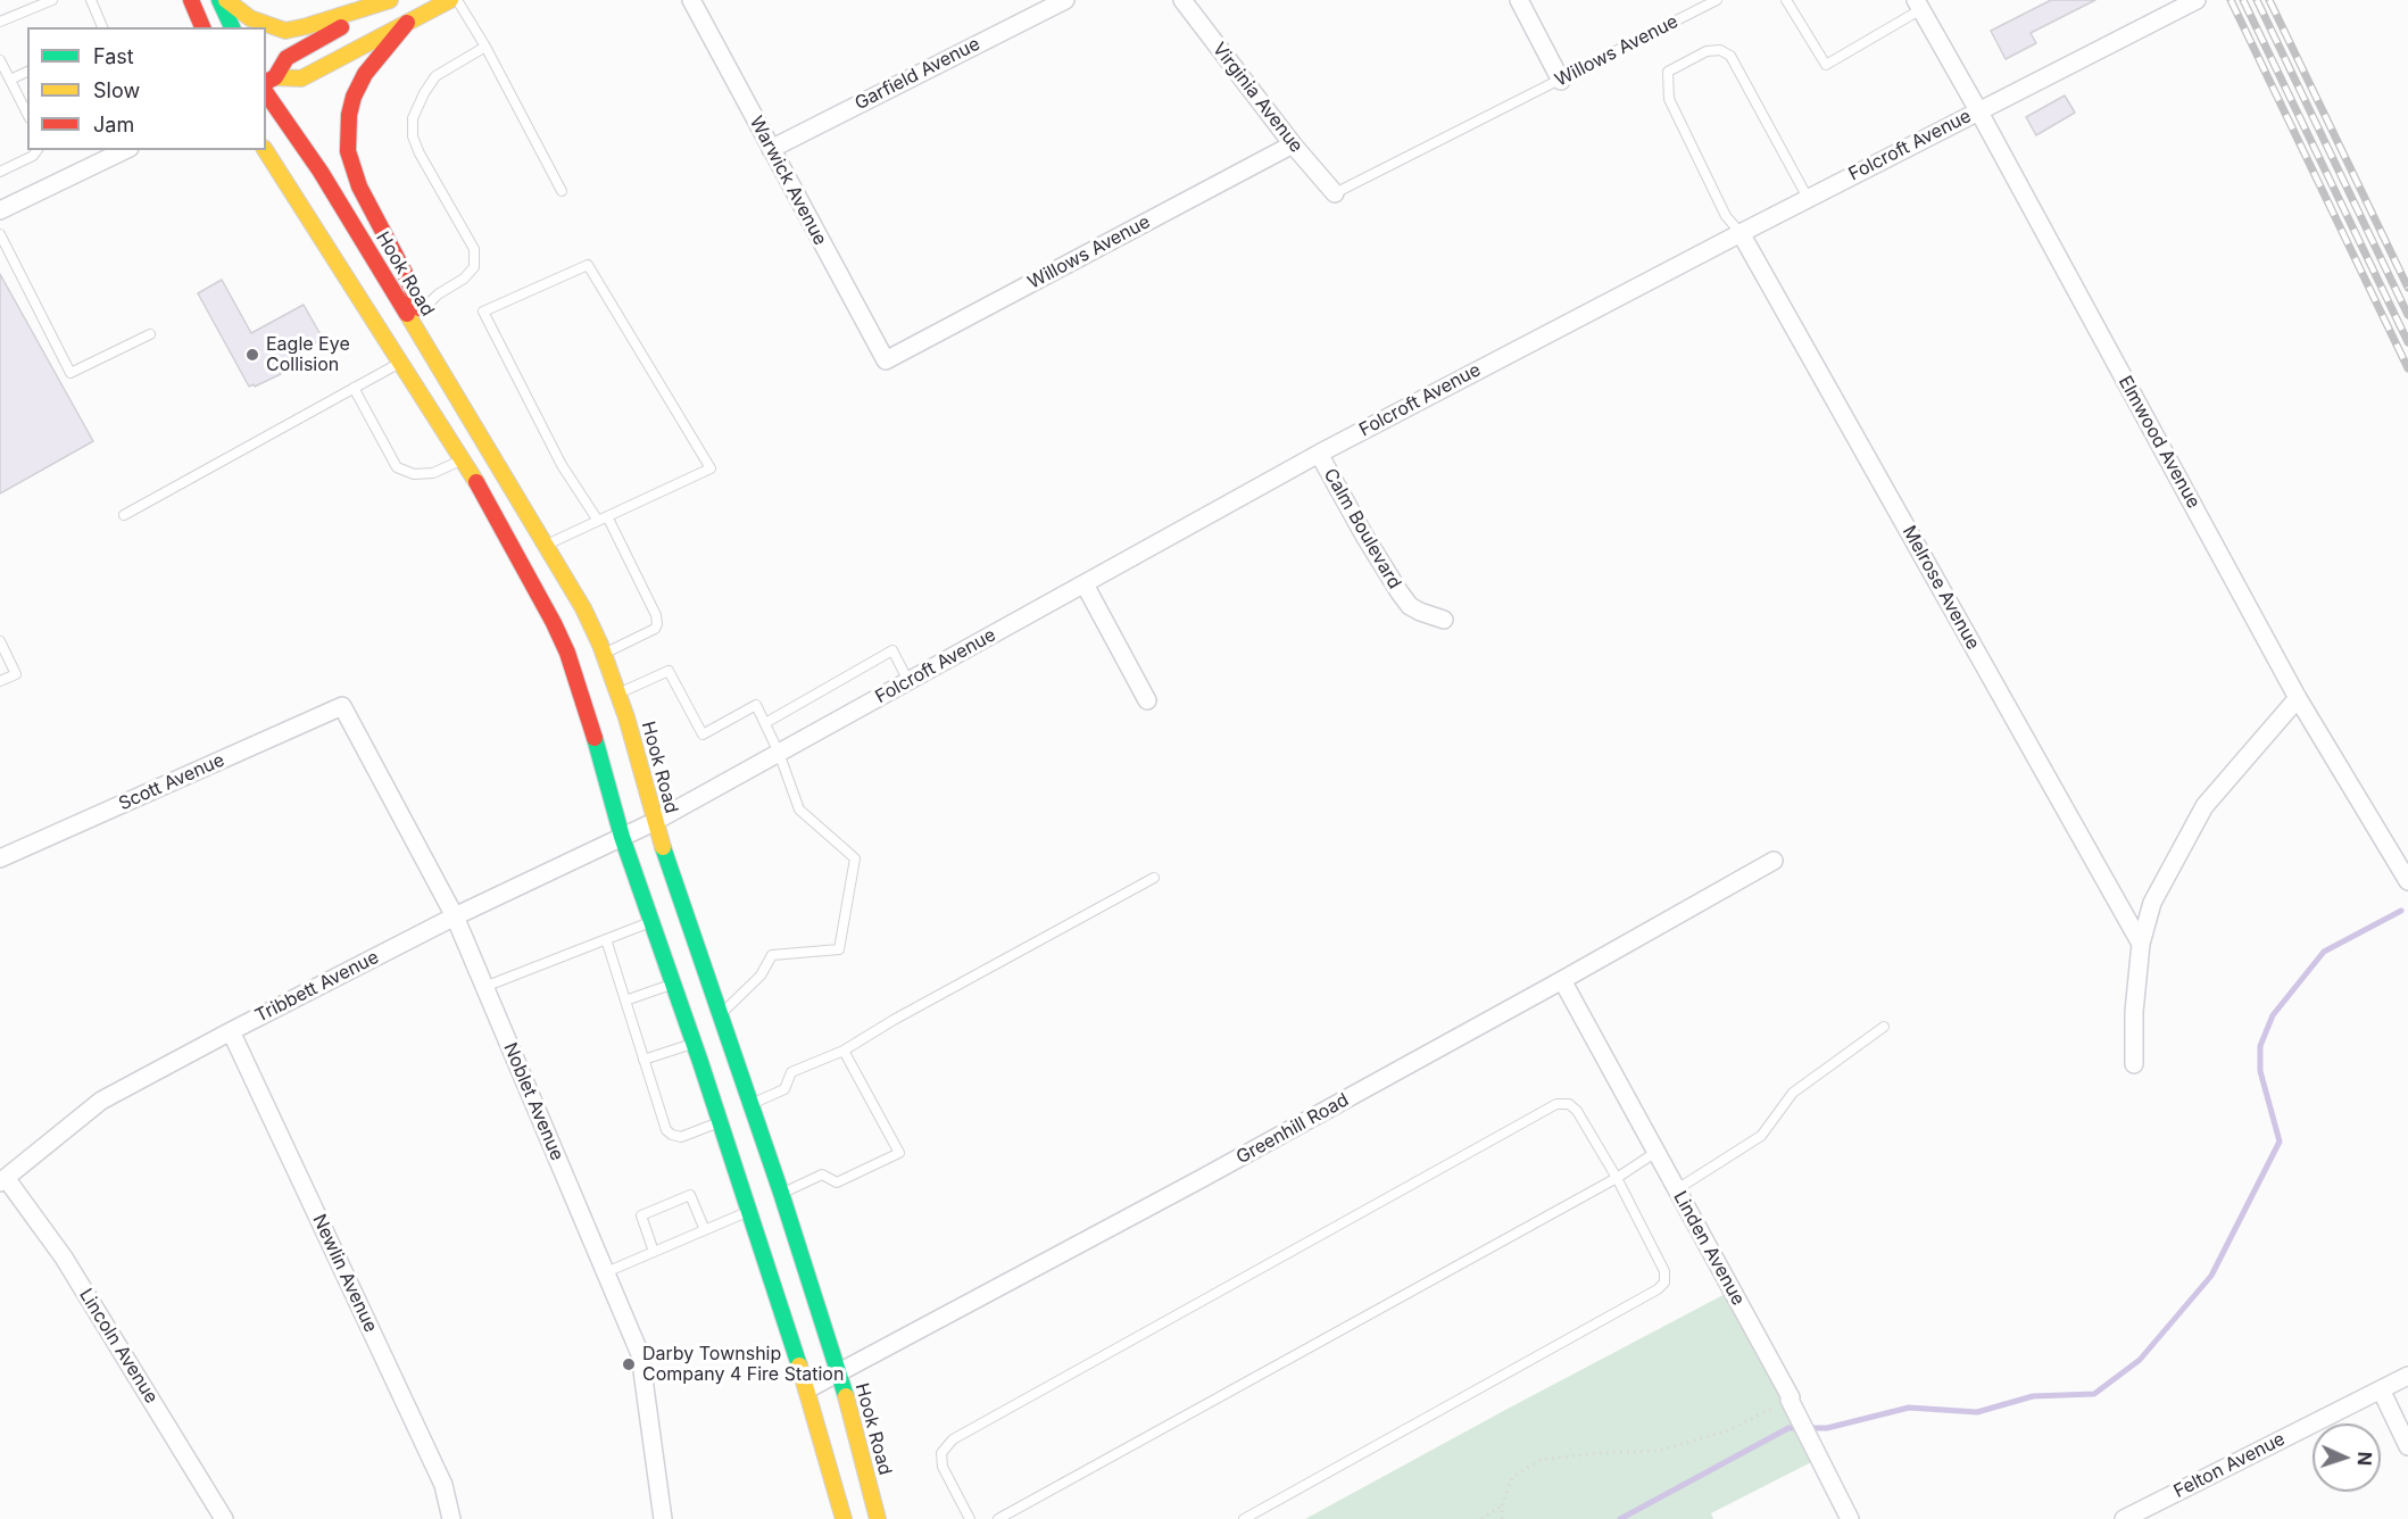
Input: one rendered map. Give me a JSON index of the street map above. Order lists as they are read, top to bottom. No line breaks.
{"streets":{"main road":["Hook Road"],"street":["Willows Avenue","Garfield Avenue","Virginia Avenue","Folcroft Avenue","Warwick Avenue","Elmwood Avenue","Calm Boulevard","Melrose Avenue","Scott Avenue","Tribbett Avenue","Noblet Avenue","Greenhill Road","Linden Avenue","Newlin Avenue","Lincoln Avenue","Felton Avenue"]},"crossings":[["Willows Avenue","Virginia Avenue"],["Willows Avenue","Warwick Avenue"],["Garfield Avenue","Warwick Avenue"],["Folcroft Avenue","Hook Road"],["Folcroft Avenue","Elmwood Avenue"],["Folcroft Avenue","Calm Boulevard"],["Folcroft Avenue","Melrose Avenue"],["Folcroft Avenue","Tribbett Avenue"],["Hook Road","Tribbett Avenue"],["Hook Road","Greenhill Road"],["Scott Avenue","Noblet Avenue"],["Tribbett Avenue","Noblet Avenue"],["Tribbett Avenue","Newlin Avenue"],["Tribbett Avenue","Lincoln Avenue"],["Greenhill Road","Linden Avenue"]],"places":["Eagle Eye Collision","Darby Township Company 4 Fire Station"],"legend":["Fast","Slow","Jam"],"north":"right"}
